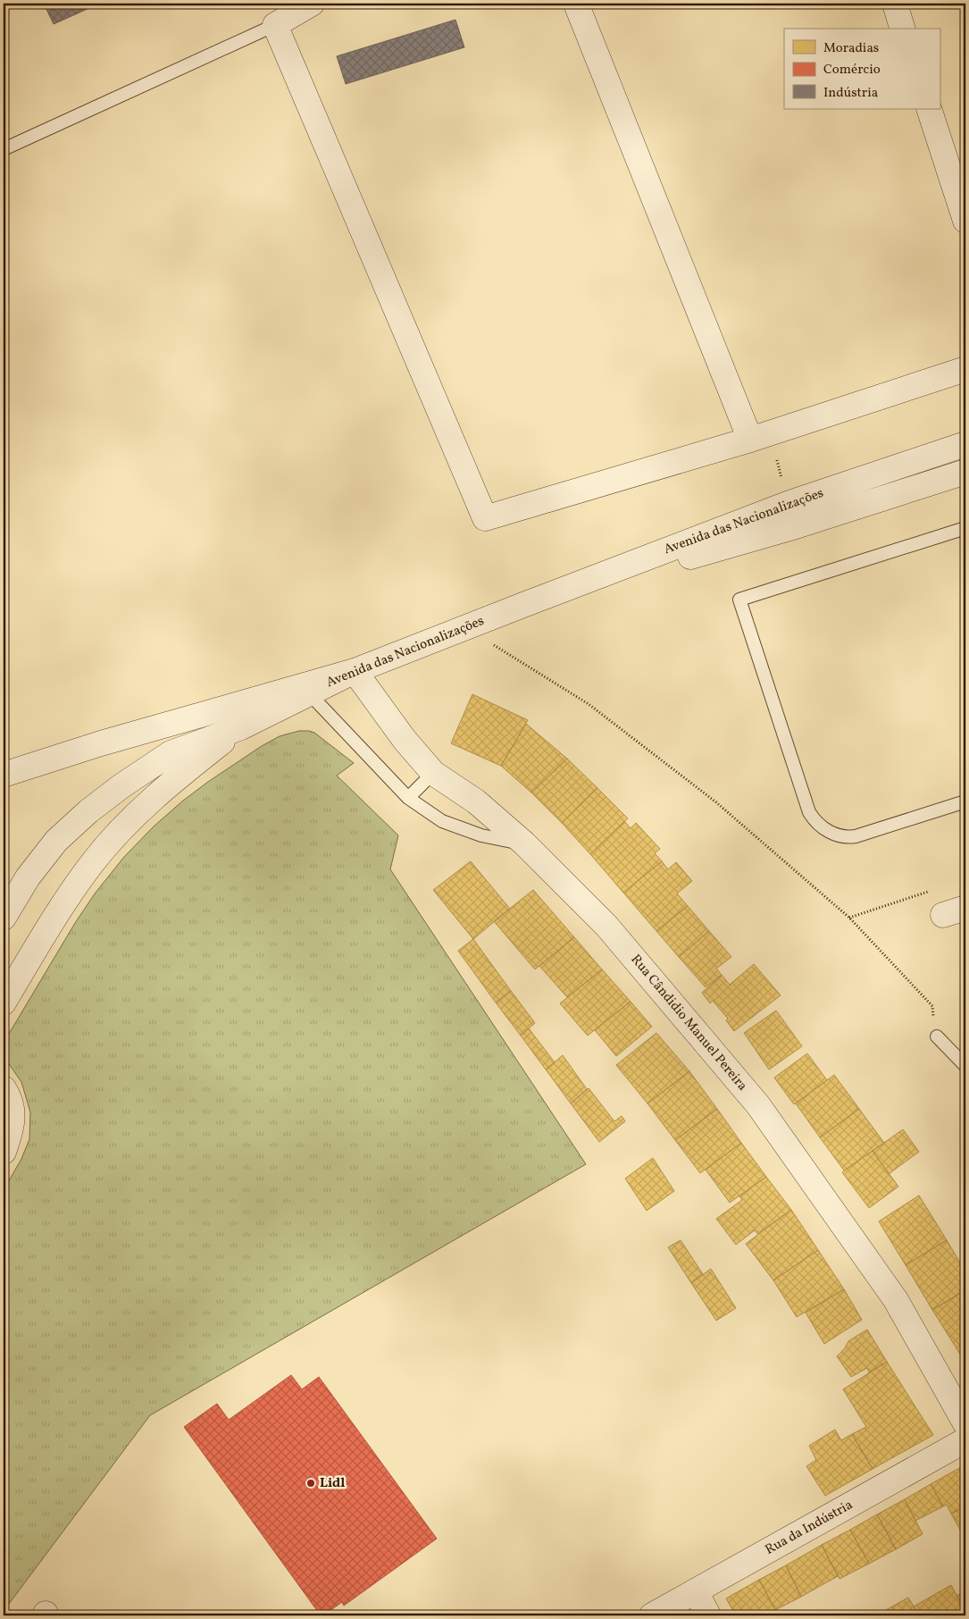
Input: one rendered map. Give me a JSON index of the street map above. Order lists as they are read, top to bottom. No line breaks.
{"streets":{"street":["Avenida das Nacionalizações","Rua Cândidio Manuel Pereira","Rua da Indústria"]},"crossings":[["Avenida das Nacionalizações","Rua Cândidio Manuel Pereira"]],"places":["Lidl"],"legend":["Moradias","Comércio","Indústria"]}
